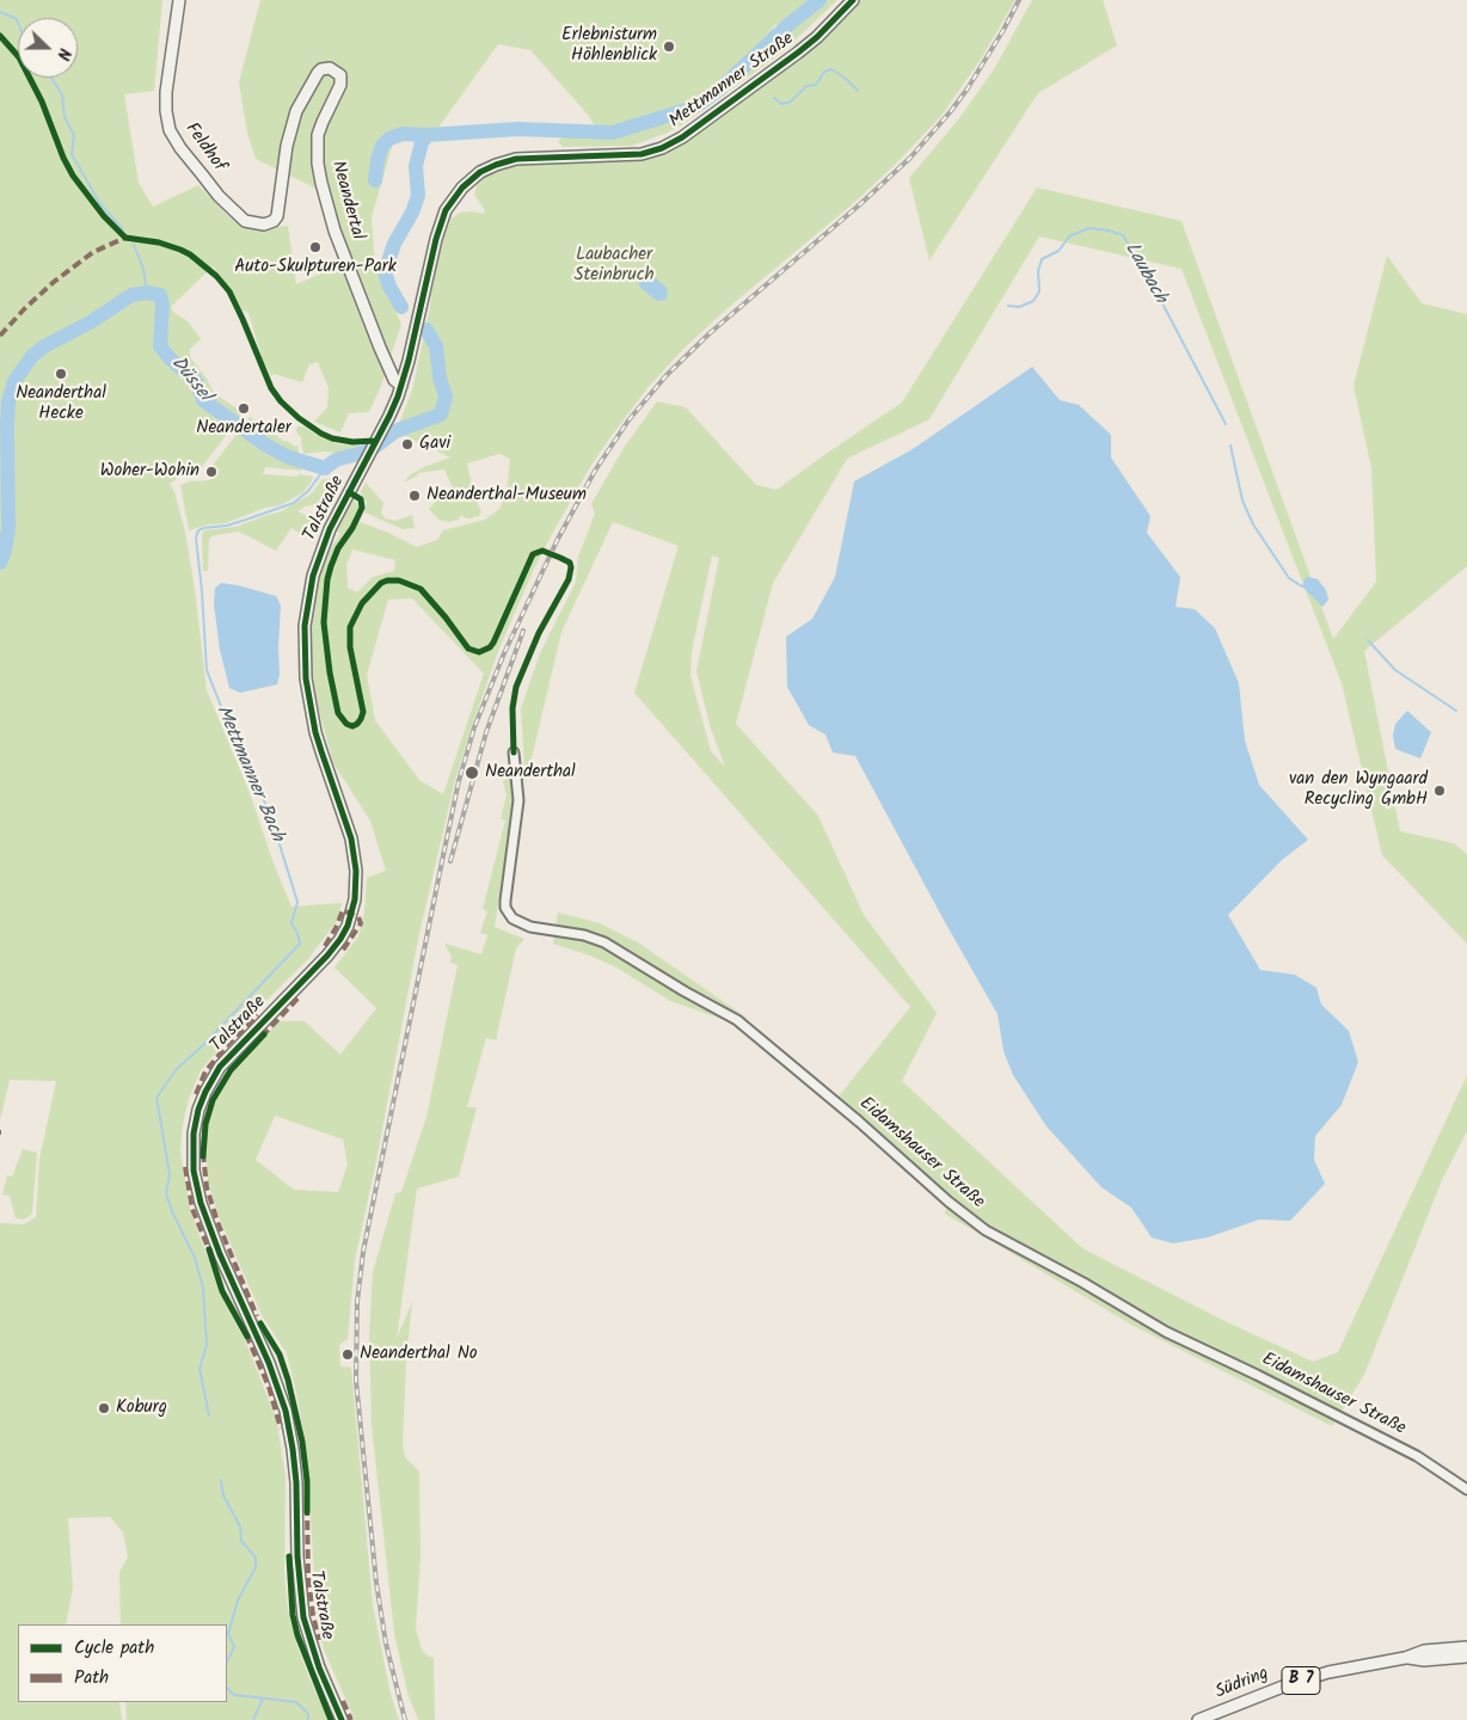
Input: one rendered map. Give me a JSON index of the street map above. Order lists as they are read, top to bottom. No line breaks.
{"streets":{"main road":["Mettmanner Straße","Feldhof","Neandertal","Talstraße","B 7","Südring"],"street":["Eidamshauser Straße"]},"crossings":[["Mettmanner Straße","Neandertal"],["Mettmanner Straße","Talstraße"],["Feldhof","Neandertal"]],"water":["Laubach","Düssel","Mettmanner Bach"],"parks":["Laubacher Steinbruch"],"places":["Erlebnisturm Höhlenblick","Auto-Skulpturen-Park","Neanderthal Hecke","Neandertaler","Gavi","Woher-Wohin","Neanderthal-Museum","Neanderthal","van den Wyngaard Recycling GmbH","Neanderthal No","Koburg"],"legend":["Cycle path","Path"],"north":"right"}
